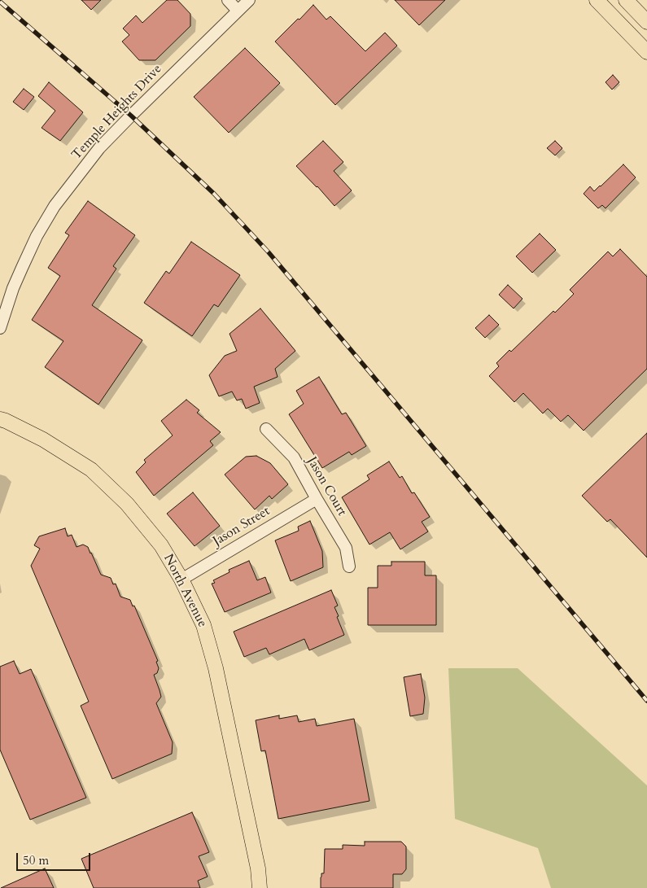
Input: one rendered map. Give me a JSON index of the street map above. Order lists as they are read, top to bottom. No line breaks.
{"streets":{"main road":["North Avenue"],"street":["Temple Heights Drive","Jason Court","Jason Street"]},"crossings":[["Jason Court","Jason Street"],["Jason Street","North Avenue"]],"scale_bar":"50 m"}
